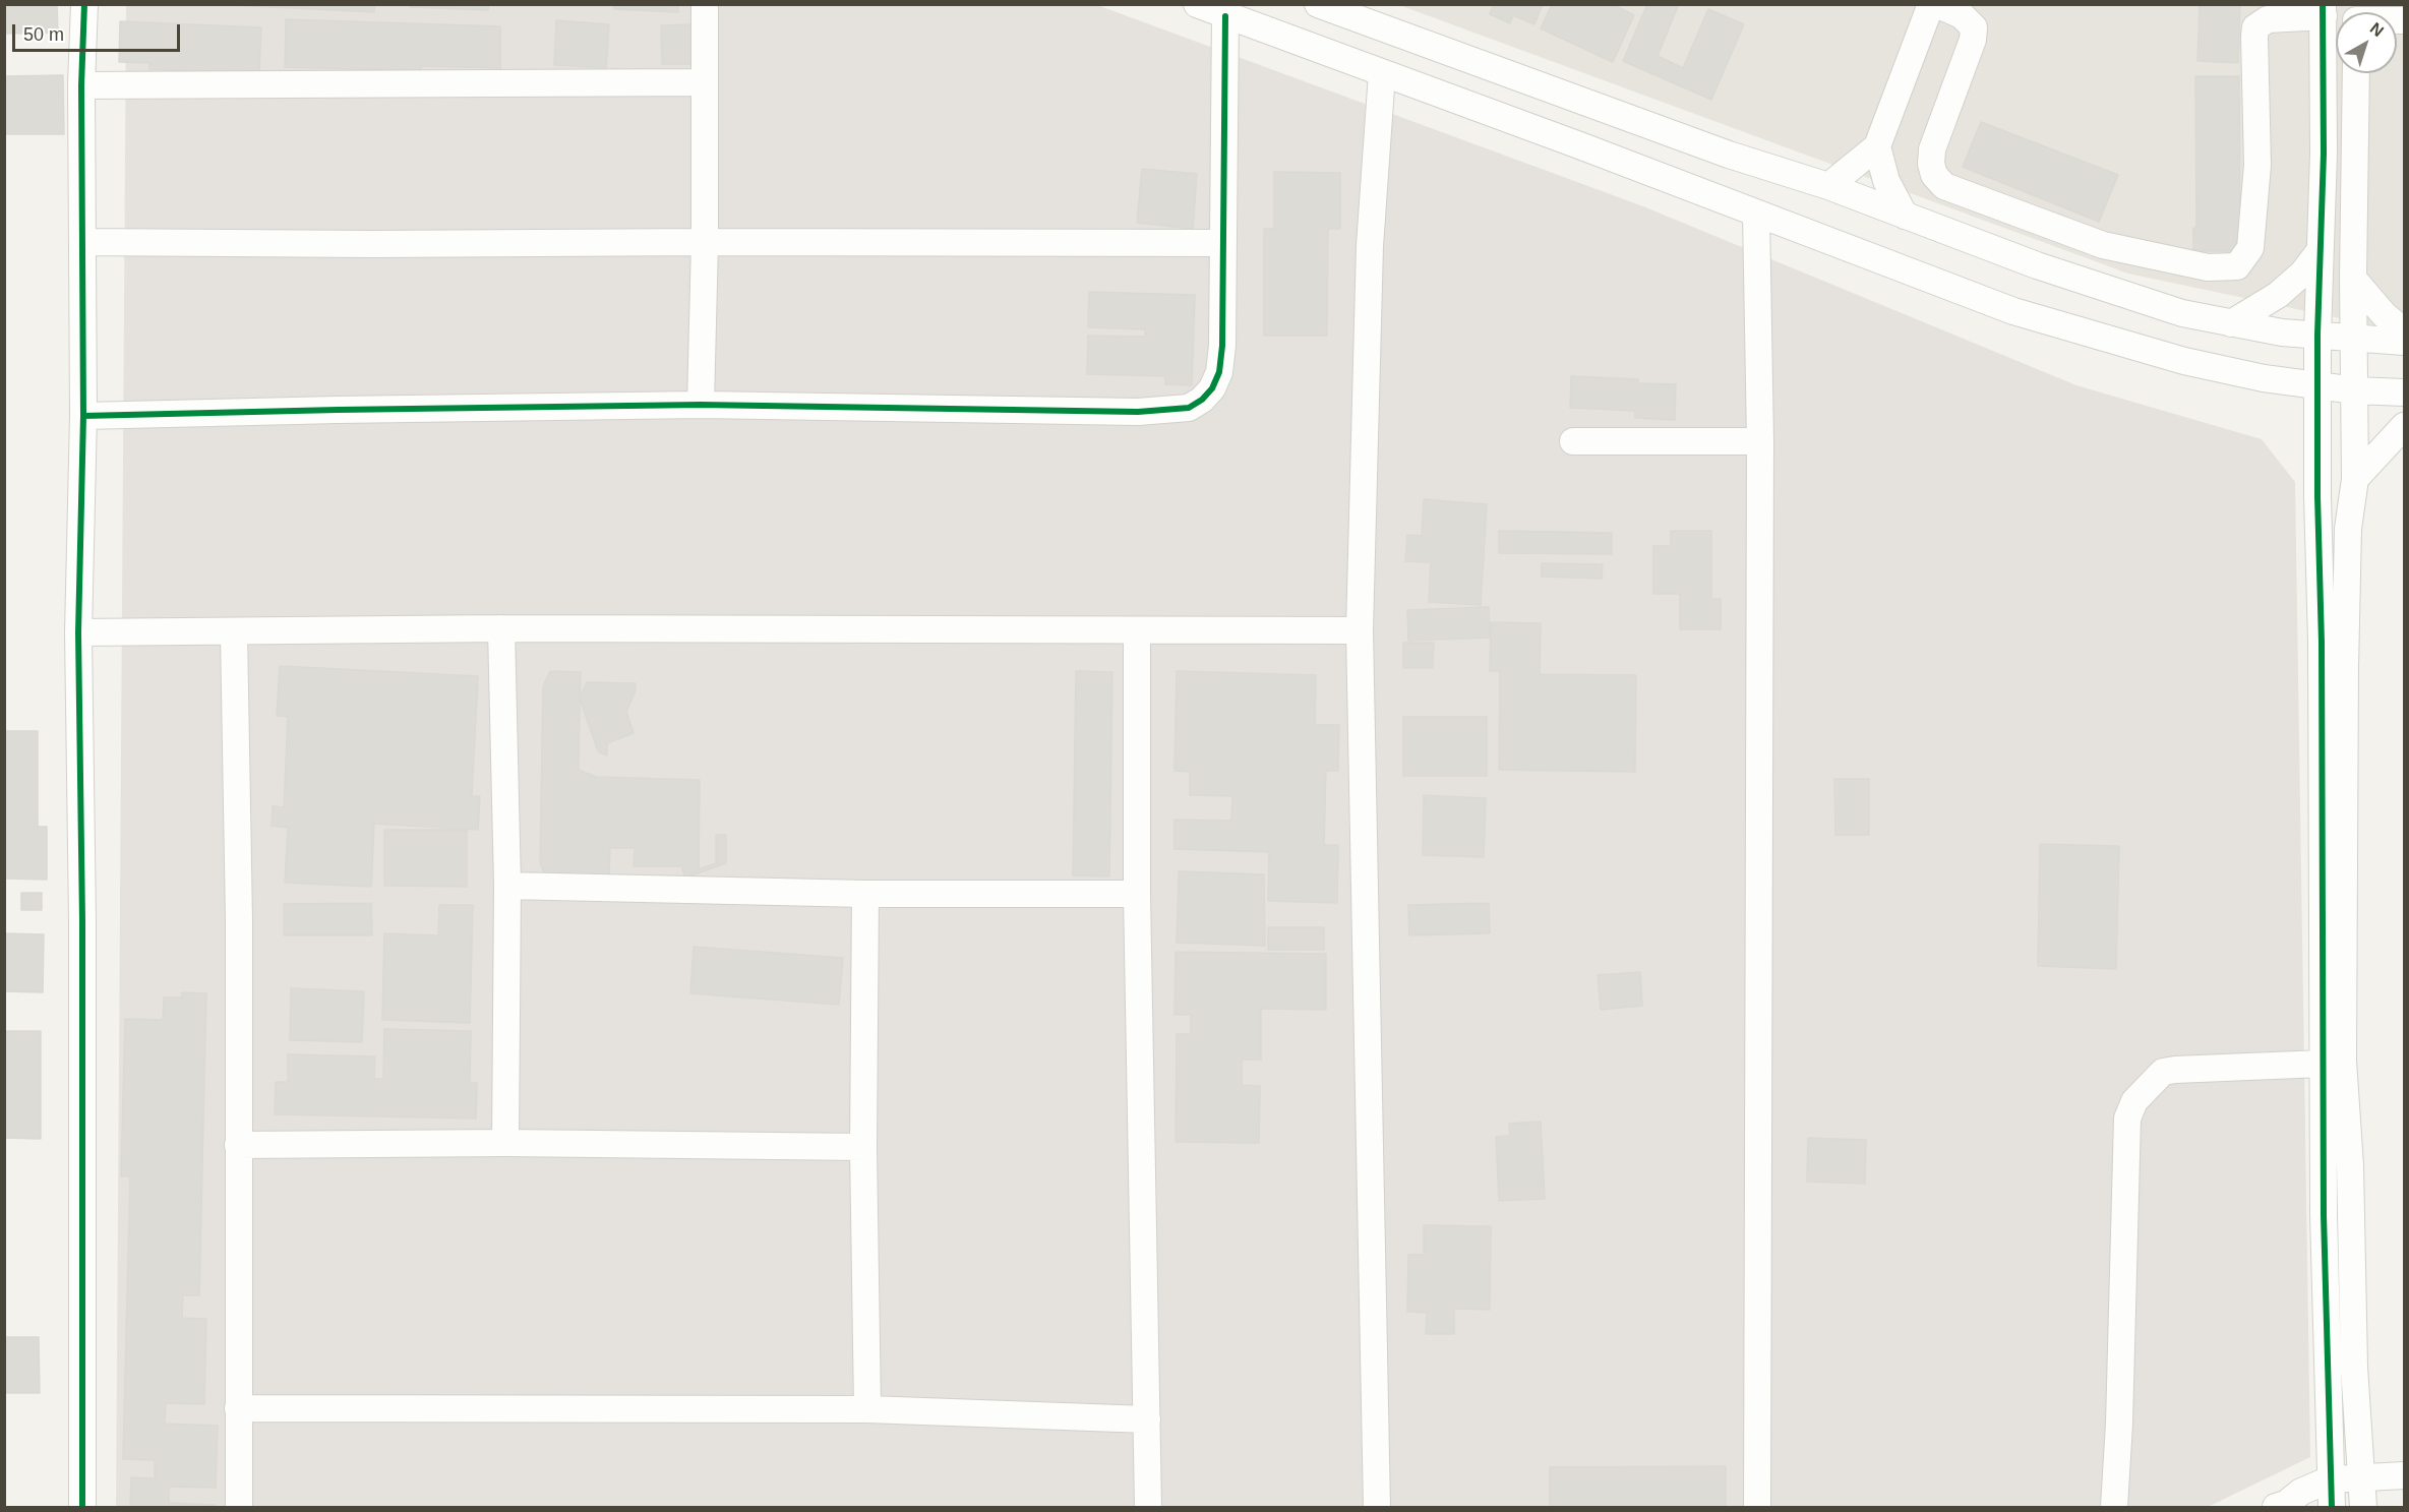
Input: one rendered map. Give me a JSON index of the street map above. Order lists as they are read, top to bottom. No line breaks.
{"scale_bar":"50 m","north":"top right"}
